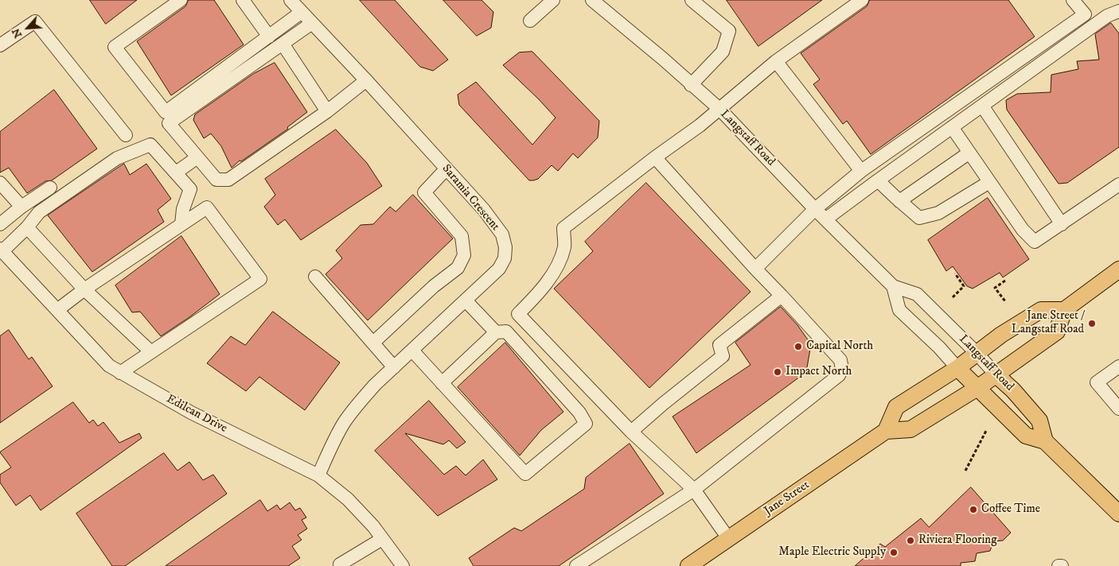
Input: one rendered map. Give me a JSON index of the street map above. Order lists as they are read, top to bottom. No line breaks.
{"streets":{"main road":["Langstaff Road","Jane Street"],"street":["Saramia Crescent","Edilcan Drive"]},"crossings":[["Saramia Crescent","Edilcan Drive"]],"places":["Jane Street / Langstaff Road","Capital North","Impact North","Coffee Time","Riviera Flooring","Maple Electric Supply"],"north":"bottom left"}
